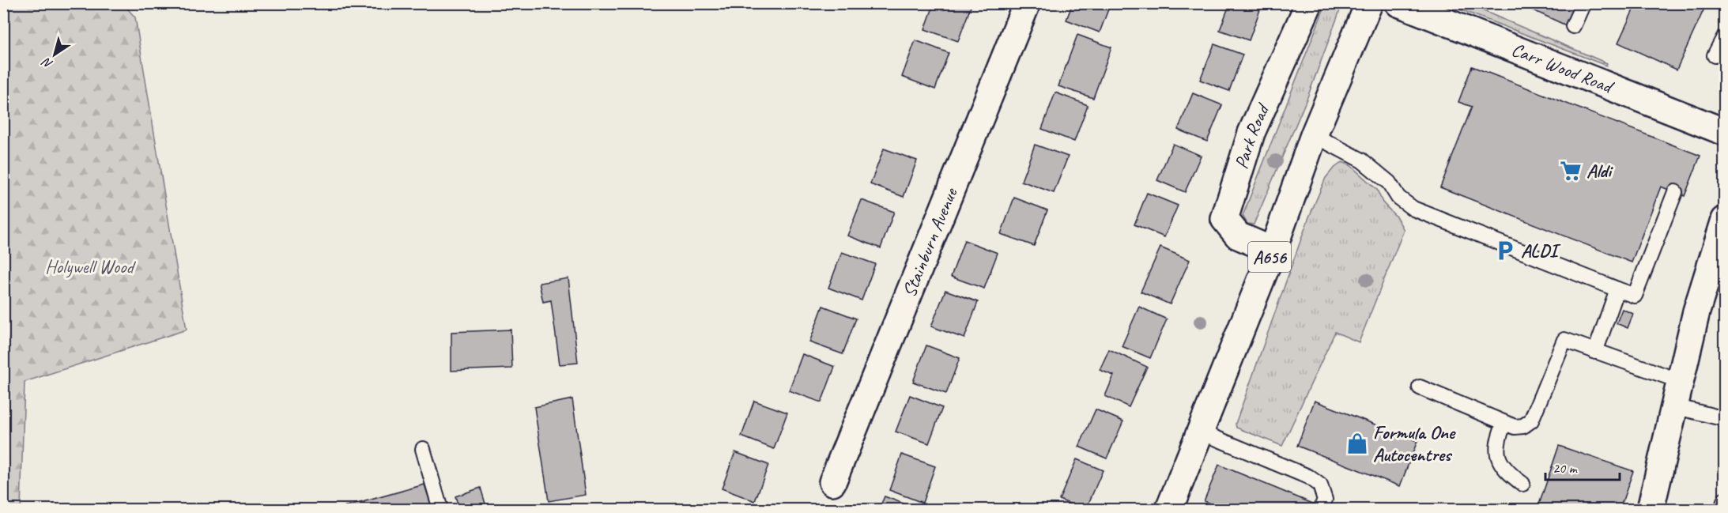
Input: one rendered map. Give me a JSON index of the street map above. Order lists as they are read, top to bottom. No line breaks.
{"streets":{"street":["Carr Wood Road","Park Road","Stainburn Avenue","A656"]},"crossings":[["Park Road","A656"]],"parks":["Holywell Wood"],"places":{"supermarket":["Aldi"],"parking":["ALDI"],"shop":["Formula One Autocentres"]},"scale_bar":"20 m","north":"bottom left"}
